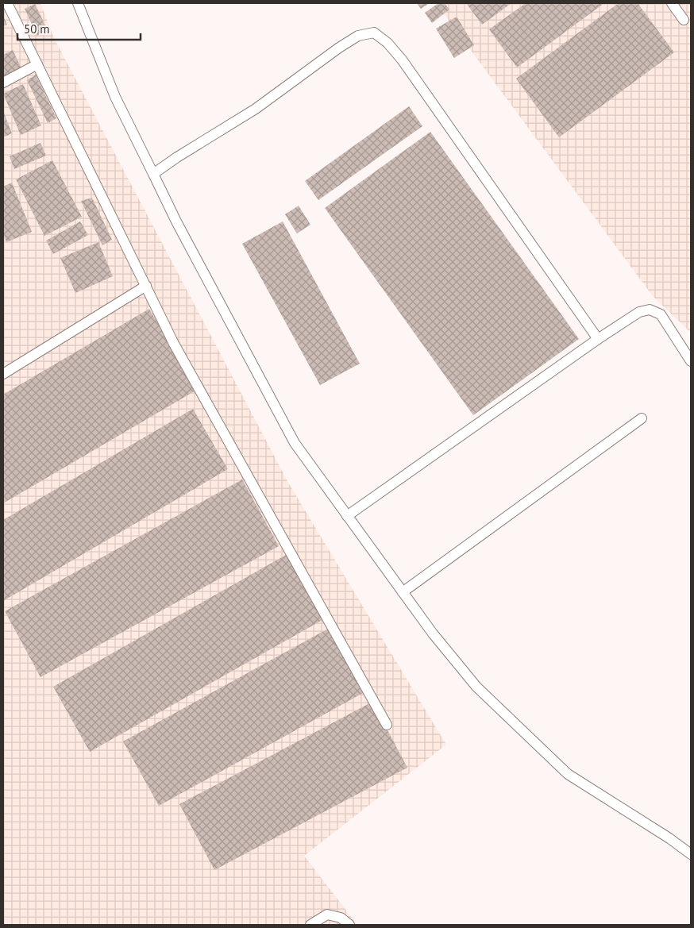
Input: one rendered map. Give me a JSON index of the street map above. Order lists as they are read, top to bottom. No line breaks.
{"scale_bar":"50 m"}
